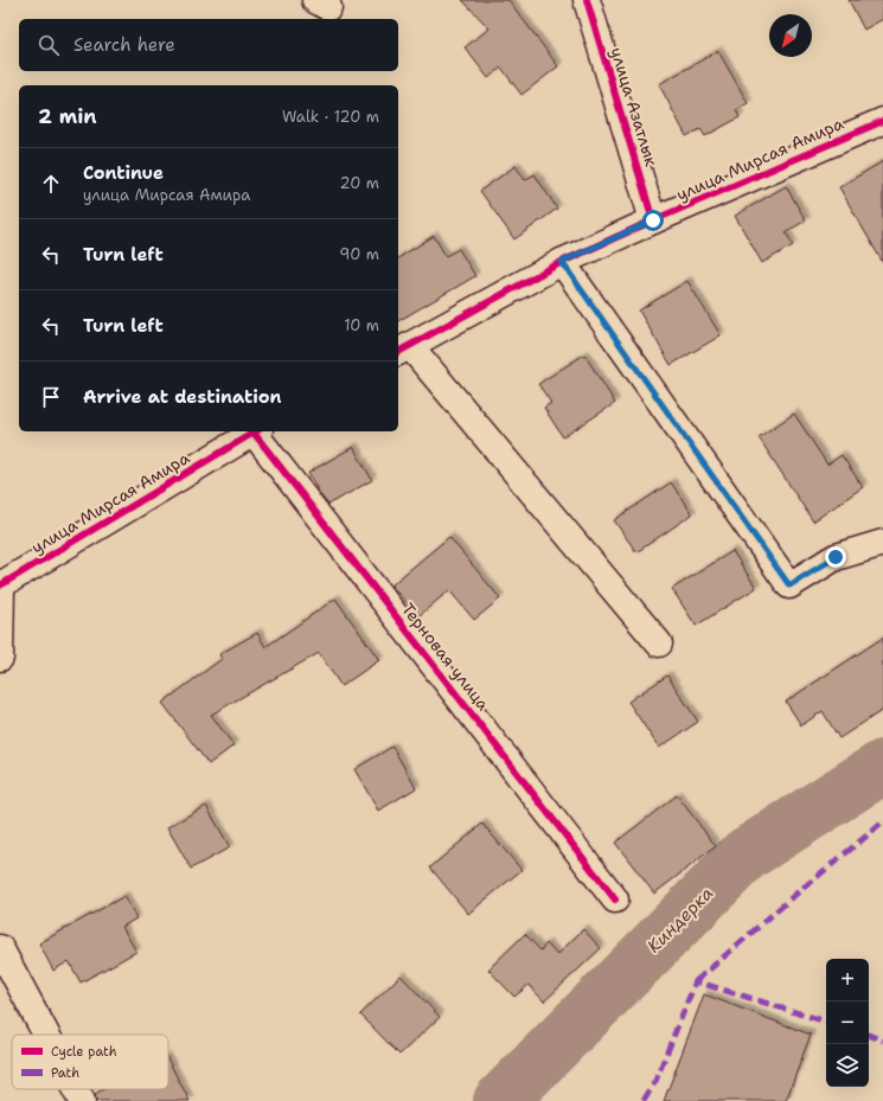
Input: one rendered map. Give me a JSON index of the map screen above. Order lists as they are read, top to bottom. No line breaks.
{"streets":{"street":["улица Азатлык","улица Мирсая Амира","Терновая улица"]},"crossings":[["улица Азатлык","улица Мирсая Амира"]],"water":["Киндерка"],"legend":["Cycle path","Path"],"north":"bottom left","page":{"search":"Search here","heading":["2 min","Walk · 120 m"],"list":[["Continue","улица Мирсая Амира","20 m"],["Turn left","90 m"],["Turn left","10 m"],"Arrive at destination"],"map_buttons":["+","−"]}}
